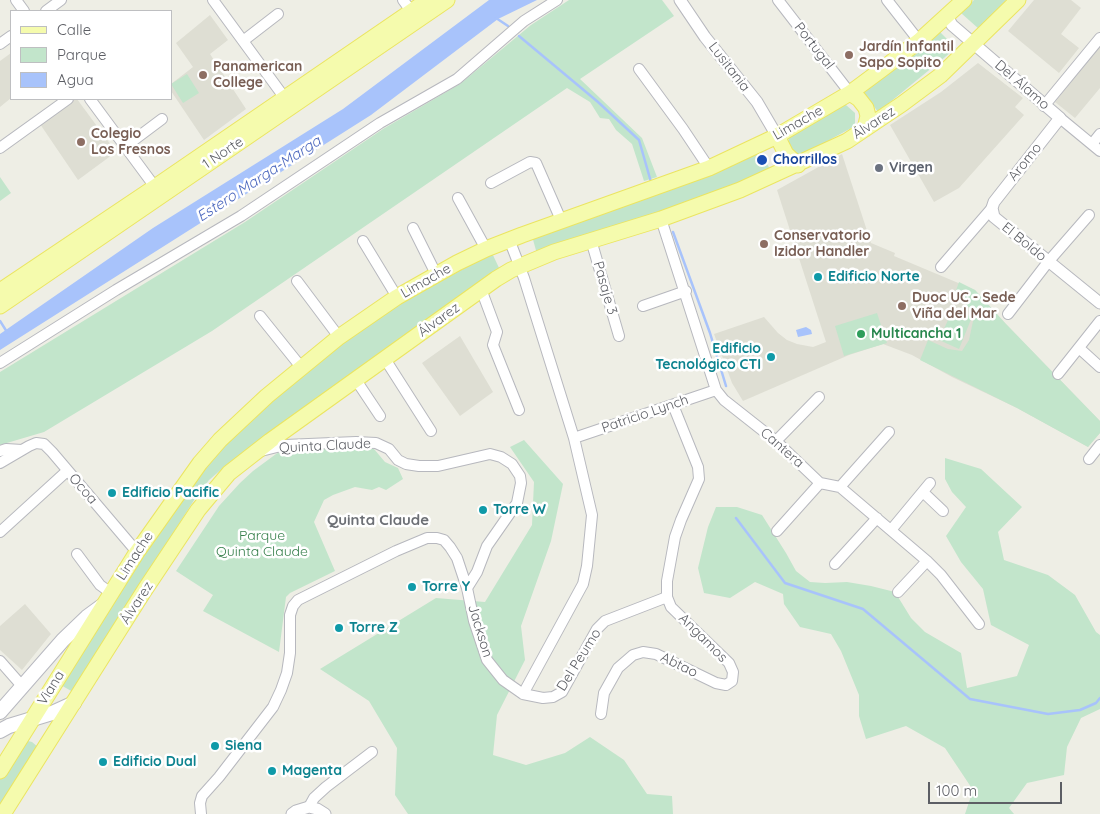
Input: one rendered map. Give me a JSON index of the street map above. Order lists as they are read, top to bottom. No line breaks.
{"streets":{"main road":["Limache","Álvarez","1 Norte","Viana"],"street":["Portugal","Lusitania","Del Álamo","Aromo","El Boldo","Pasaje 3","Patricio Lynch","Quinta Claude","Cantera","Ocoa","Jackson","Angamos","Del Peumo","Abtao"]},"crossings":[["Portugal","Limache"],["Lusitania","Limache"],["Del Álamo","Limache"],["Del Álamo","Álvarez"],["Del Álamo","Aromo"],["Limache","Ocoa"],["Limache","Viana"],["Álvarez","Pasaje 3"],["Álvarez","Quinta Claude"],["Álvarez","Cantera"],["Aromo","El Boldo"],["Patricio Lynch","Cantera"],["Quinta Claude","Jackson"],["Jackson","Del Peumo"],["Angamos","Del Peumo"],["Angamos","Abtao"]],"districts":["Quinta Claude"],"water":["Estero Marga-Marga"],"parks":["Parque Quinta Claude"],"places":["Jardín Infantil Sapo Sopito","Panamerican College","Colegio Los Fresnos","Chorrillos","Virgen","Conservatorio Izidor Handler","Edificio Norte","Duoc UC - Sede Viña del Mar","Multicancha 1","Edificio Tecnológico CTI","Edificio Pacific","Torre W","Torre Y","Torre Z","Siena","Edificio Dual","Magenta"],"legend":["Calle","Parque","Agua"],"scale_bar":"100 m"}
